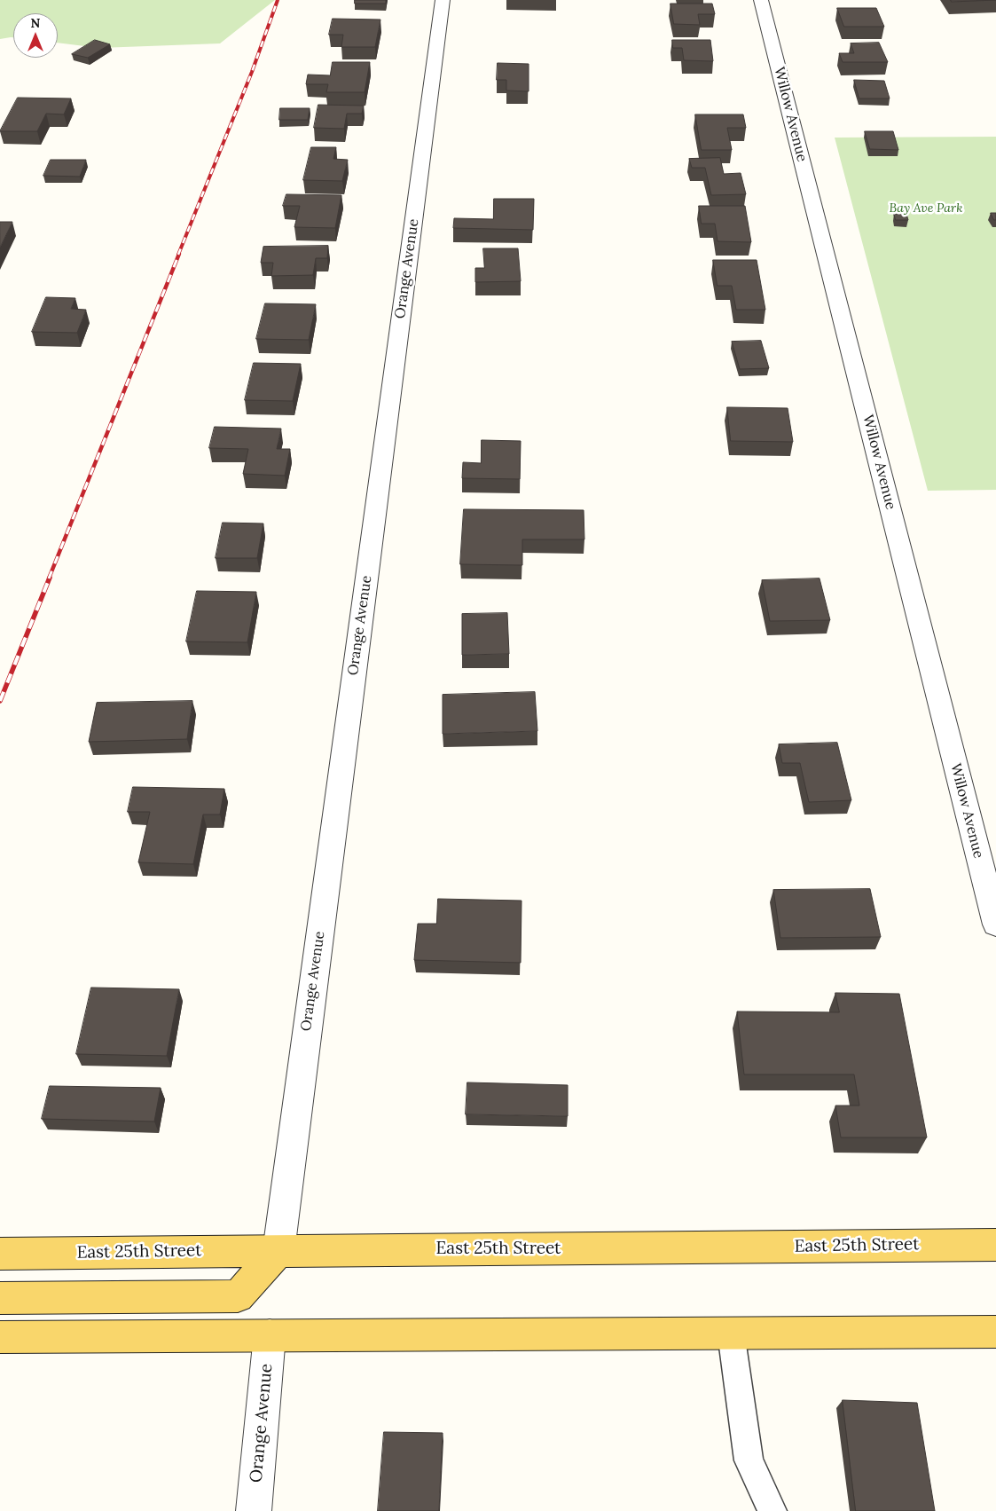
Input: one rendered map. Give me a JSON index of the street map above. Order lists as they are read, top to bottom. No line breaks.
{"streets":{"main road":["East 25th Street"],"street":["Willow Avenue","Orange Avenue"]},"crossings":[["Orange Avenue","East 25th Street"]],"parks":["Bay Ave Park"],"north":"top"}
